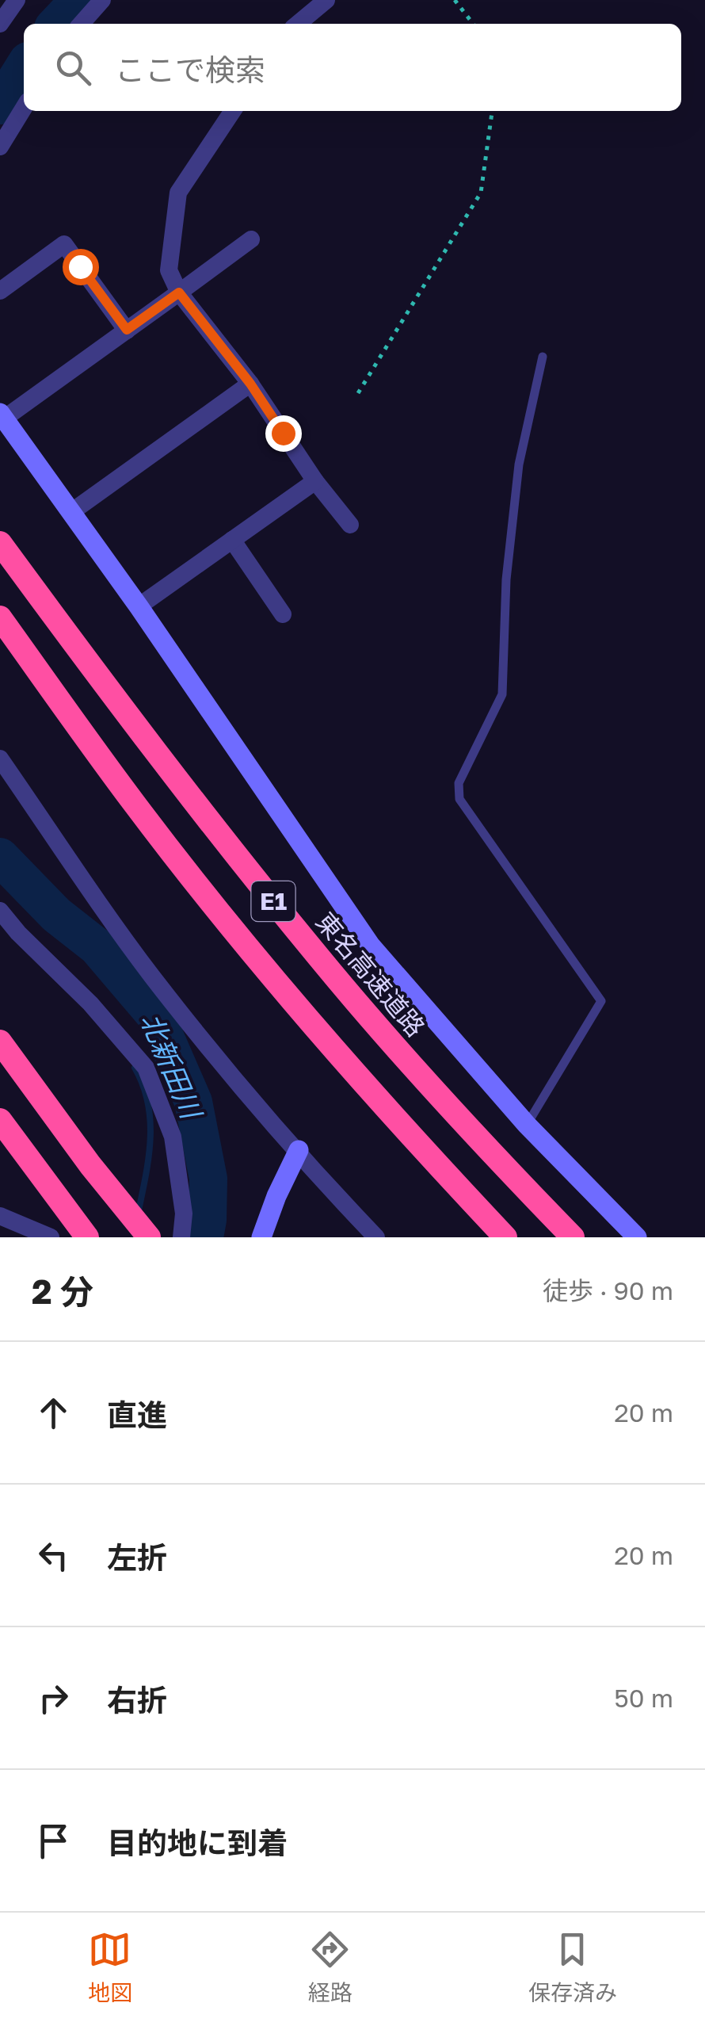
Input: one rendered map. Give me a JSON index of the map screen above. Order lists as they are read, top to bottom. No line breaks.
{"streets":{"highway":["E1","東名高速道路"]},"water":["北新田川"],"page":{"search":"ここで検索","heading":["2 分","徒歩 · 90 m"],"list":[["直進","20 m"],["左折","20 m"],["右折","50 m"],"目的地に到着"],"nav":["地図","経路","保存済み"]}}
